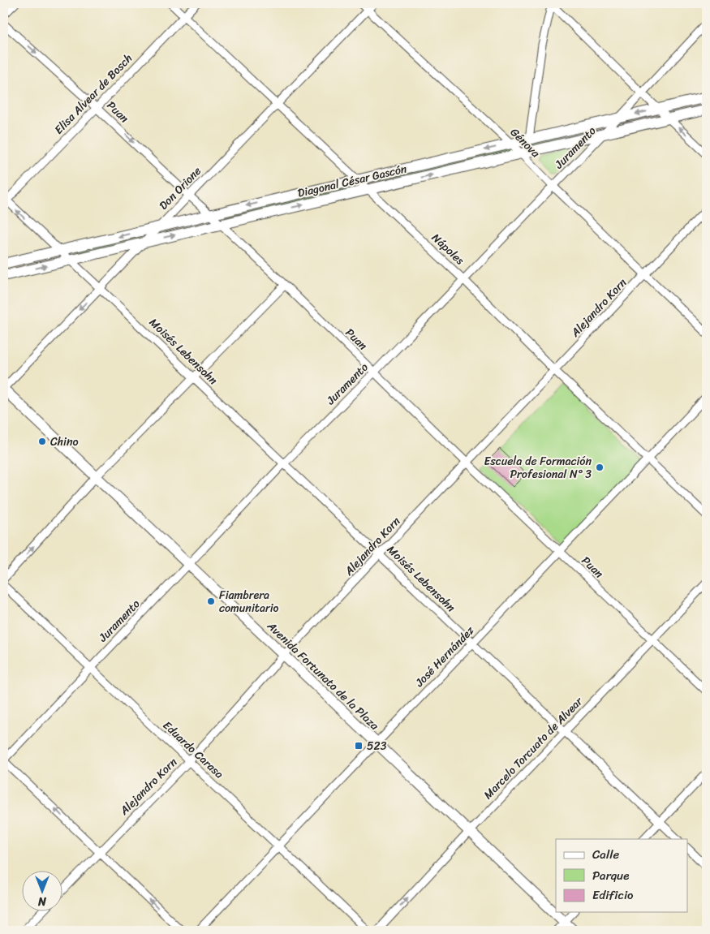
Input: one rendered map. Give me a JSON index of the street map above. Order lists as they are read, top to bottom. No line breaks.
{"streets":{"street":["Elisa Alvear de Bosch","Puan","Génova","Juramento","Diagonal César Gascón","Don Orione","Nápoles","Alejandro Korn","Moisés Lebensohn","José Hernández","Avenida Fortunato de la Plaza","Marcelo Torcuato de Alvear","Eduardo Carasa"]},"crossings":[["Elisa Alvear de Bosch","Puan"],["Elisa Alvear de Bosch","Nápoles"],["Elisa Alvear de Bosch","Moisés Lebensohn"],["Puan","Juramento"],["Puan","Diagonal César Gascón"],["Puan","Don Orione"],["Puan","Alejandro Korn"],["Puan","José Hernández"],["Puan","Marcelo Torcuato de Alvear"],["Génova","Juramento"],["Génova","Diagonal César Gascón"],["Génova","Don Orione"],["Génova","Alejandro Korn"],["Juramento","Diagonal César Gascón"],["Juramento","Nápoles"],["Juramento","Moisés Lebensohn"],["Juramento","Avenida Fortunato de la Plaza"],["Juramento","Eduardo Carasa"],["Diagonal César Gascón","Don Orione"],["Diagonal César Gascón","Nápoles"],["Diagonal César Gascón","Moisés Lebensohn"],["Don Orione","Nápoles"],["Don Orione","Moisés Lebensohn"],["Don Orione","Avenida Fortunato de la Plaza"],["Nápoles","Alejandro Korn"],["Nápoles","José Hernández"],["Alejandro Korn","Moisés Lebensohn"],["Alejandro Korn","Avenida Fortunato de la Plaza"],["Alejandro Korn","Eduardo Carasa"],["Moisés Lebensohn","José Hernández"],["Moisés Lebensohn","Marcelo Torcuato de Alvear"],["José Hernández","Avenida Fortunato de la Plaza"],["José Hernández","Eduardo Carasa"],["Avenida Fortunato de la Plaza","Marcelo Torcuato de Alvear"]],"places":{"other":["Chino","Escuela de Formación Profesional N° 3","Fiambrera comunitario"],"transit":["523"]},"legend":["Calle","Parque","Edificio"],"north":"bottom"}
